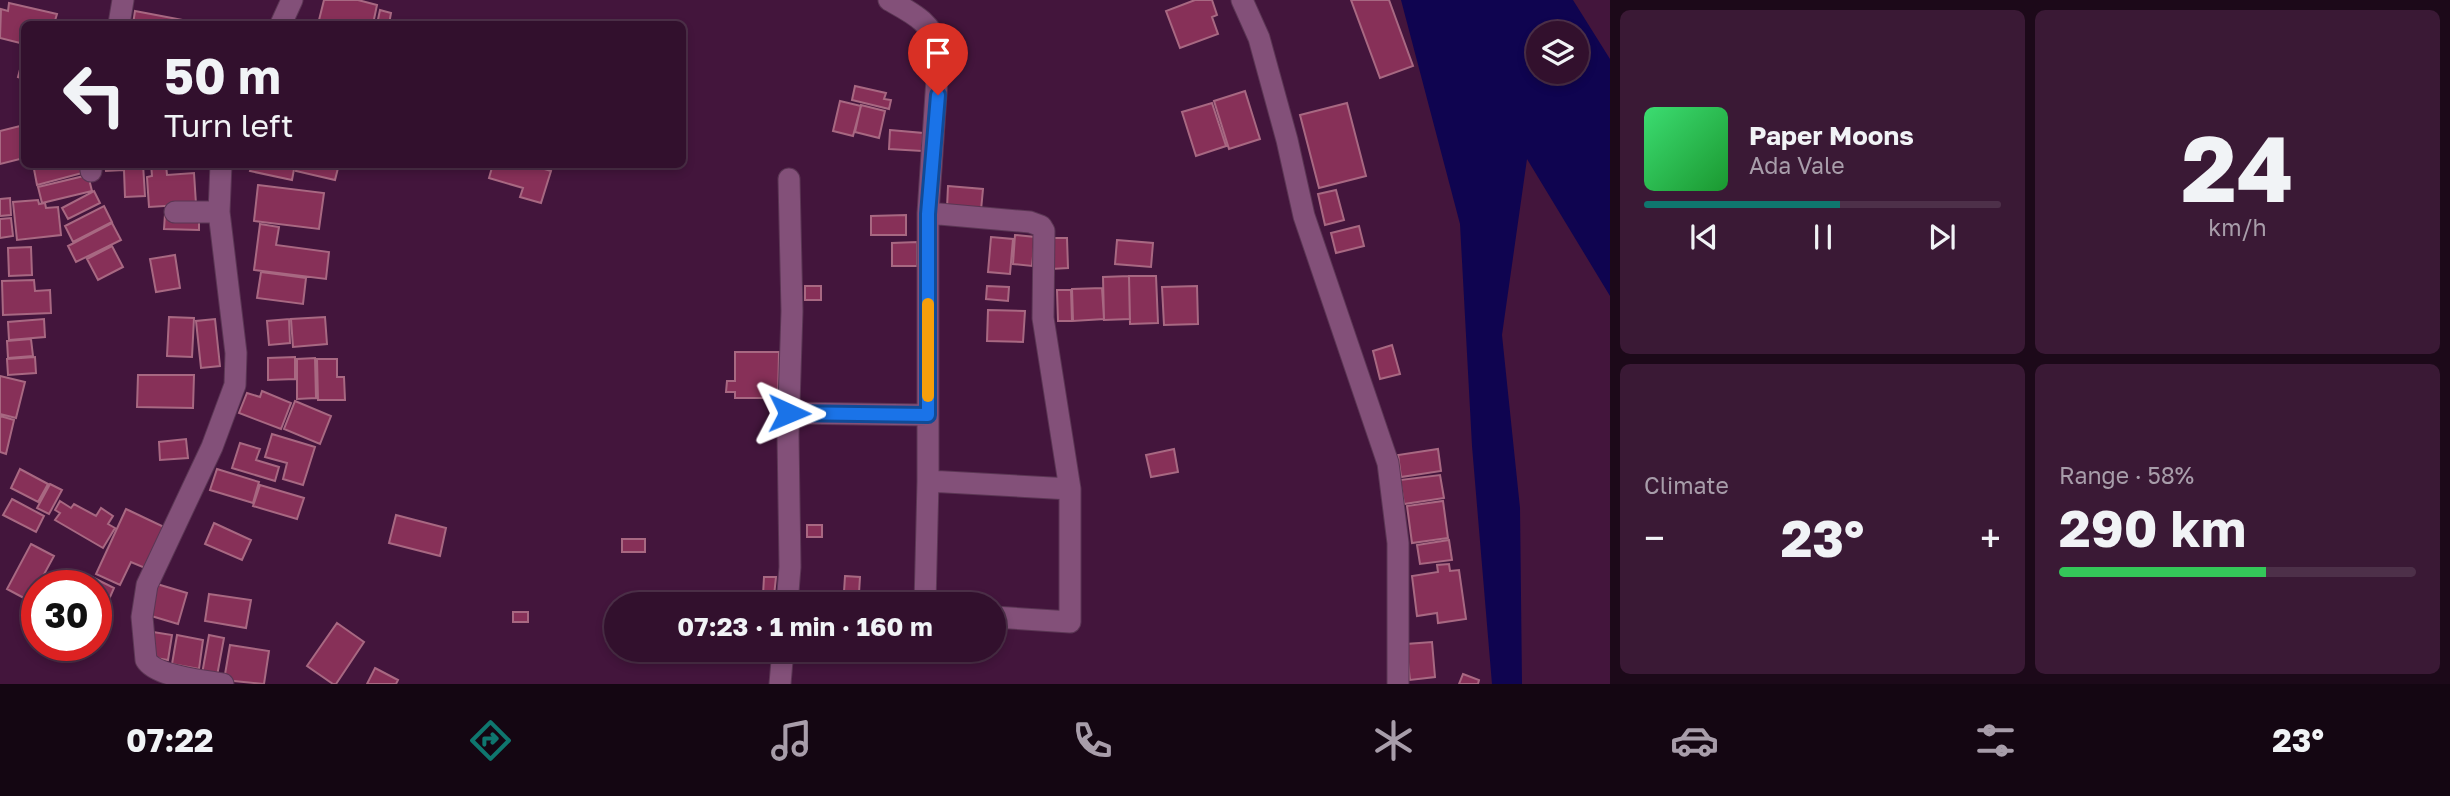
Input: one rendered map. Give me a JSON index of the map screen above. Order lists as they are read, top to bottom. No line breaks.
{"page":{"tile":[["24","km/h"],"Climate",["Range · 58%","290 km"]],"turn":["50 m","Turn left"],"song":["Paper Moons","Ada Vale"],"heat":["−","23°","+"],"limit":"30","trip":"07:23 · 1 min · 160 m","tabs":["07:22","23°"]}}
